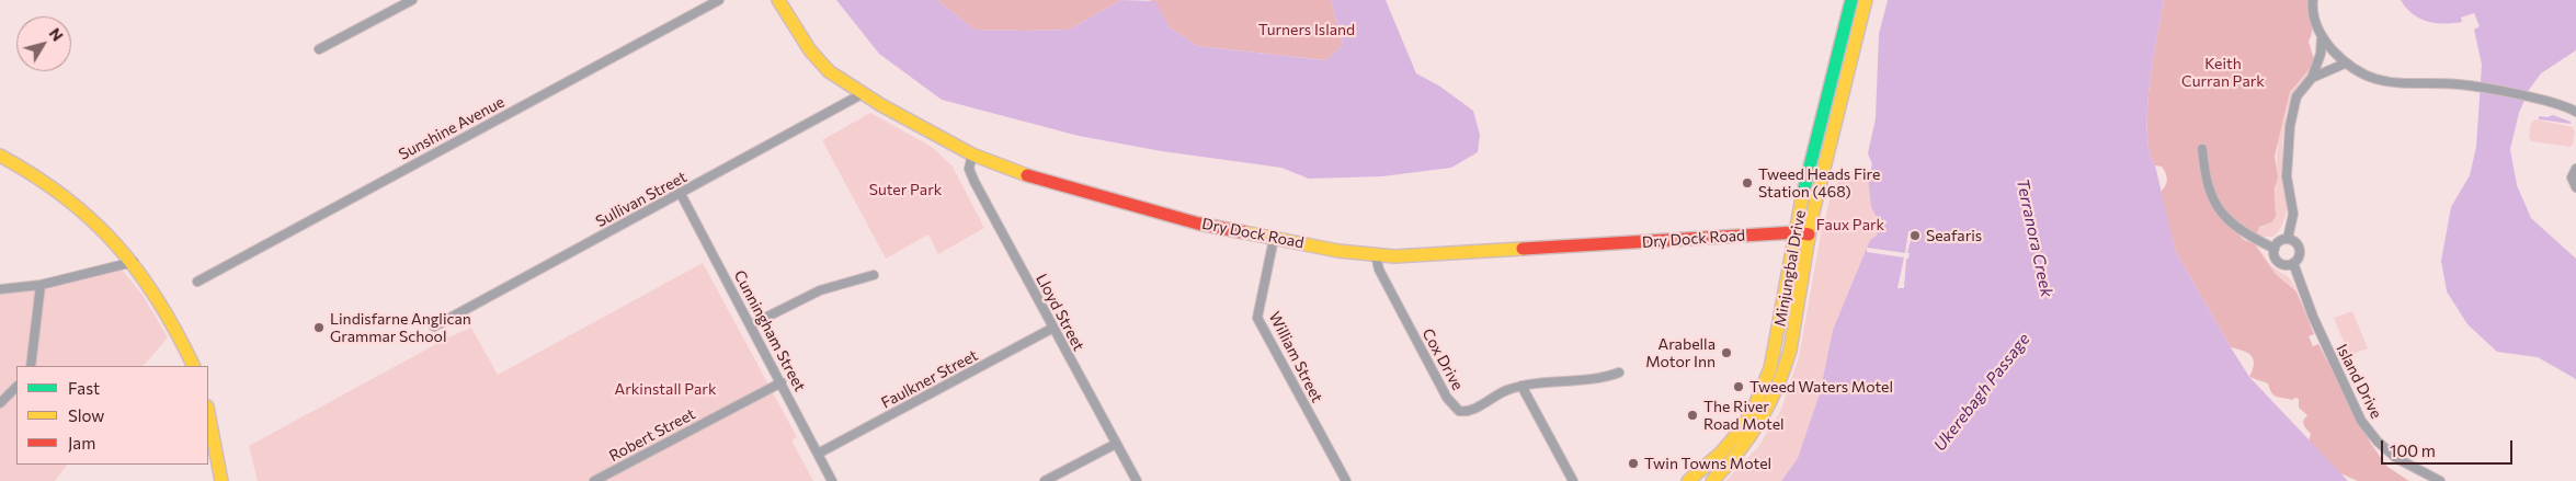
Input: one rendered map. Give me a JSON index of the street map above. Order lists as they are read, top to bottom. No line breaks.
{"streets":{"street":["Sunshine Avenue","Sullivan Street","Dry Dock Road","Minjungbal Drive","Lloyd Street","Cunningham Street","William Street","Cox Drive","Faulkner Street","Island Drive","Robert Street"]},"crossings":[["Sullivan Street","Dry Dock Road"],["Sullivan Street","Cunningham Street"],["Dry Dock Road","Minjungbal Drive"],["Dry Dock Road","Lloyd Street"],["Dry Dock Road","William Street"],["Dry Dock Road","Cox Drive"],["Lloyd Street","Faulkner Street"],["Cunningham Street","Faulkner Street"],["Cunningham Street","Robert Street"]],"water":["Terranora Creek","Ukerebagh Passage"],"parks":["Turners Island","Keith Curran Park","Suter Park","Faux Park","Arkinstall Park"],"places":["Tweed Heads Fire Station (468)","Seafaris","Lindisfarne Anglican Grammar School","Arabella Motor Inn","Tweed Waters Motel","The River Road Motel","Twin Towns Motel"],"legend":["Fast","Slow","Jam"],"scale_bar":"100 m","north":"top right"}
